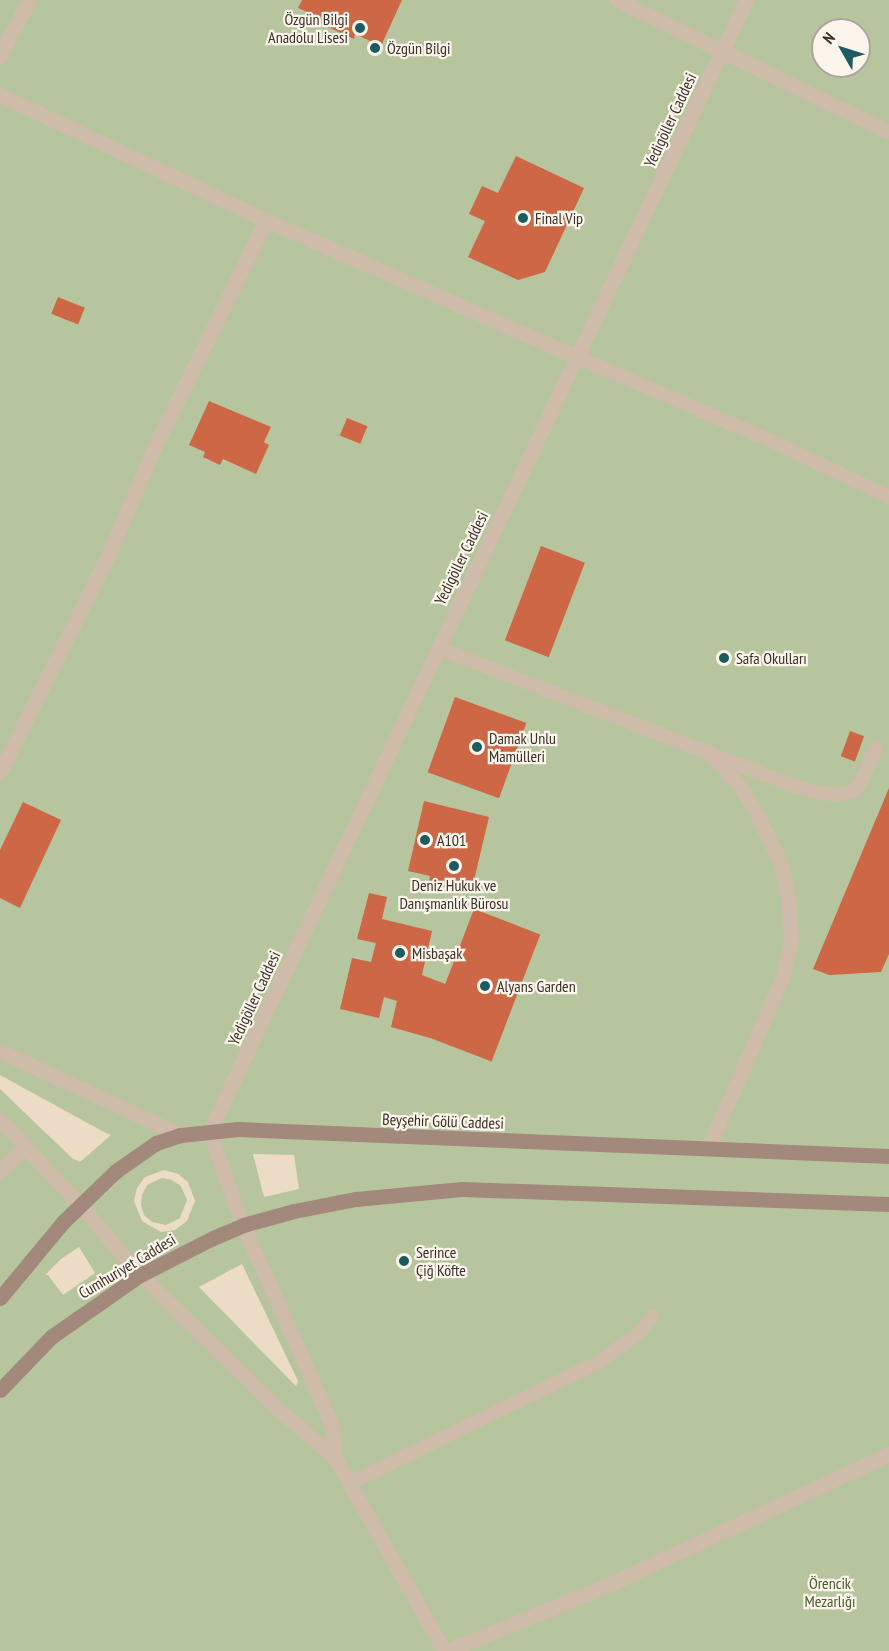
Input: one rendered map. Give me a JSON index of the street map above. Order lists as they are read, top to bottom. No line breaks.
{"streets":{"main road":["Beyşehir Gölü Caddesi","Cumhuriyet Caddesi"],"street":["Yedigöller Caddesi"]},"crossings":[["Yedigöller Caddesi","Beyşehir Gölü Caddesi"]],"parks":["Örencik Mezarlığı"],"places":["Özgün Bilgi Anadolu Lisesi","Özgün Bilgi","Final Vip","Safa Okulları","Damak Unlu Mamülleri","A101","Deniz Hukuk ve Danışmanlık Bürosu","Misbaşak","Alyans Garden","Serince Çiğ Köfte"],"north":"top left"}
